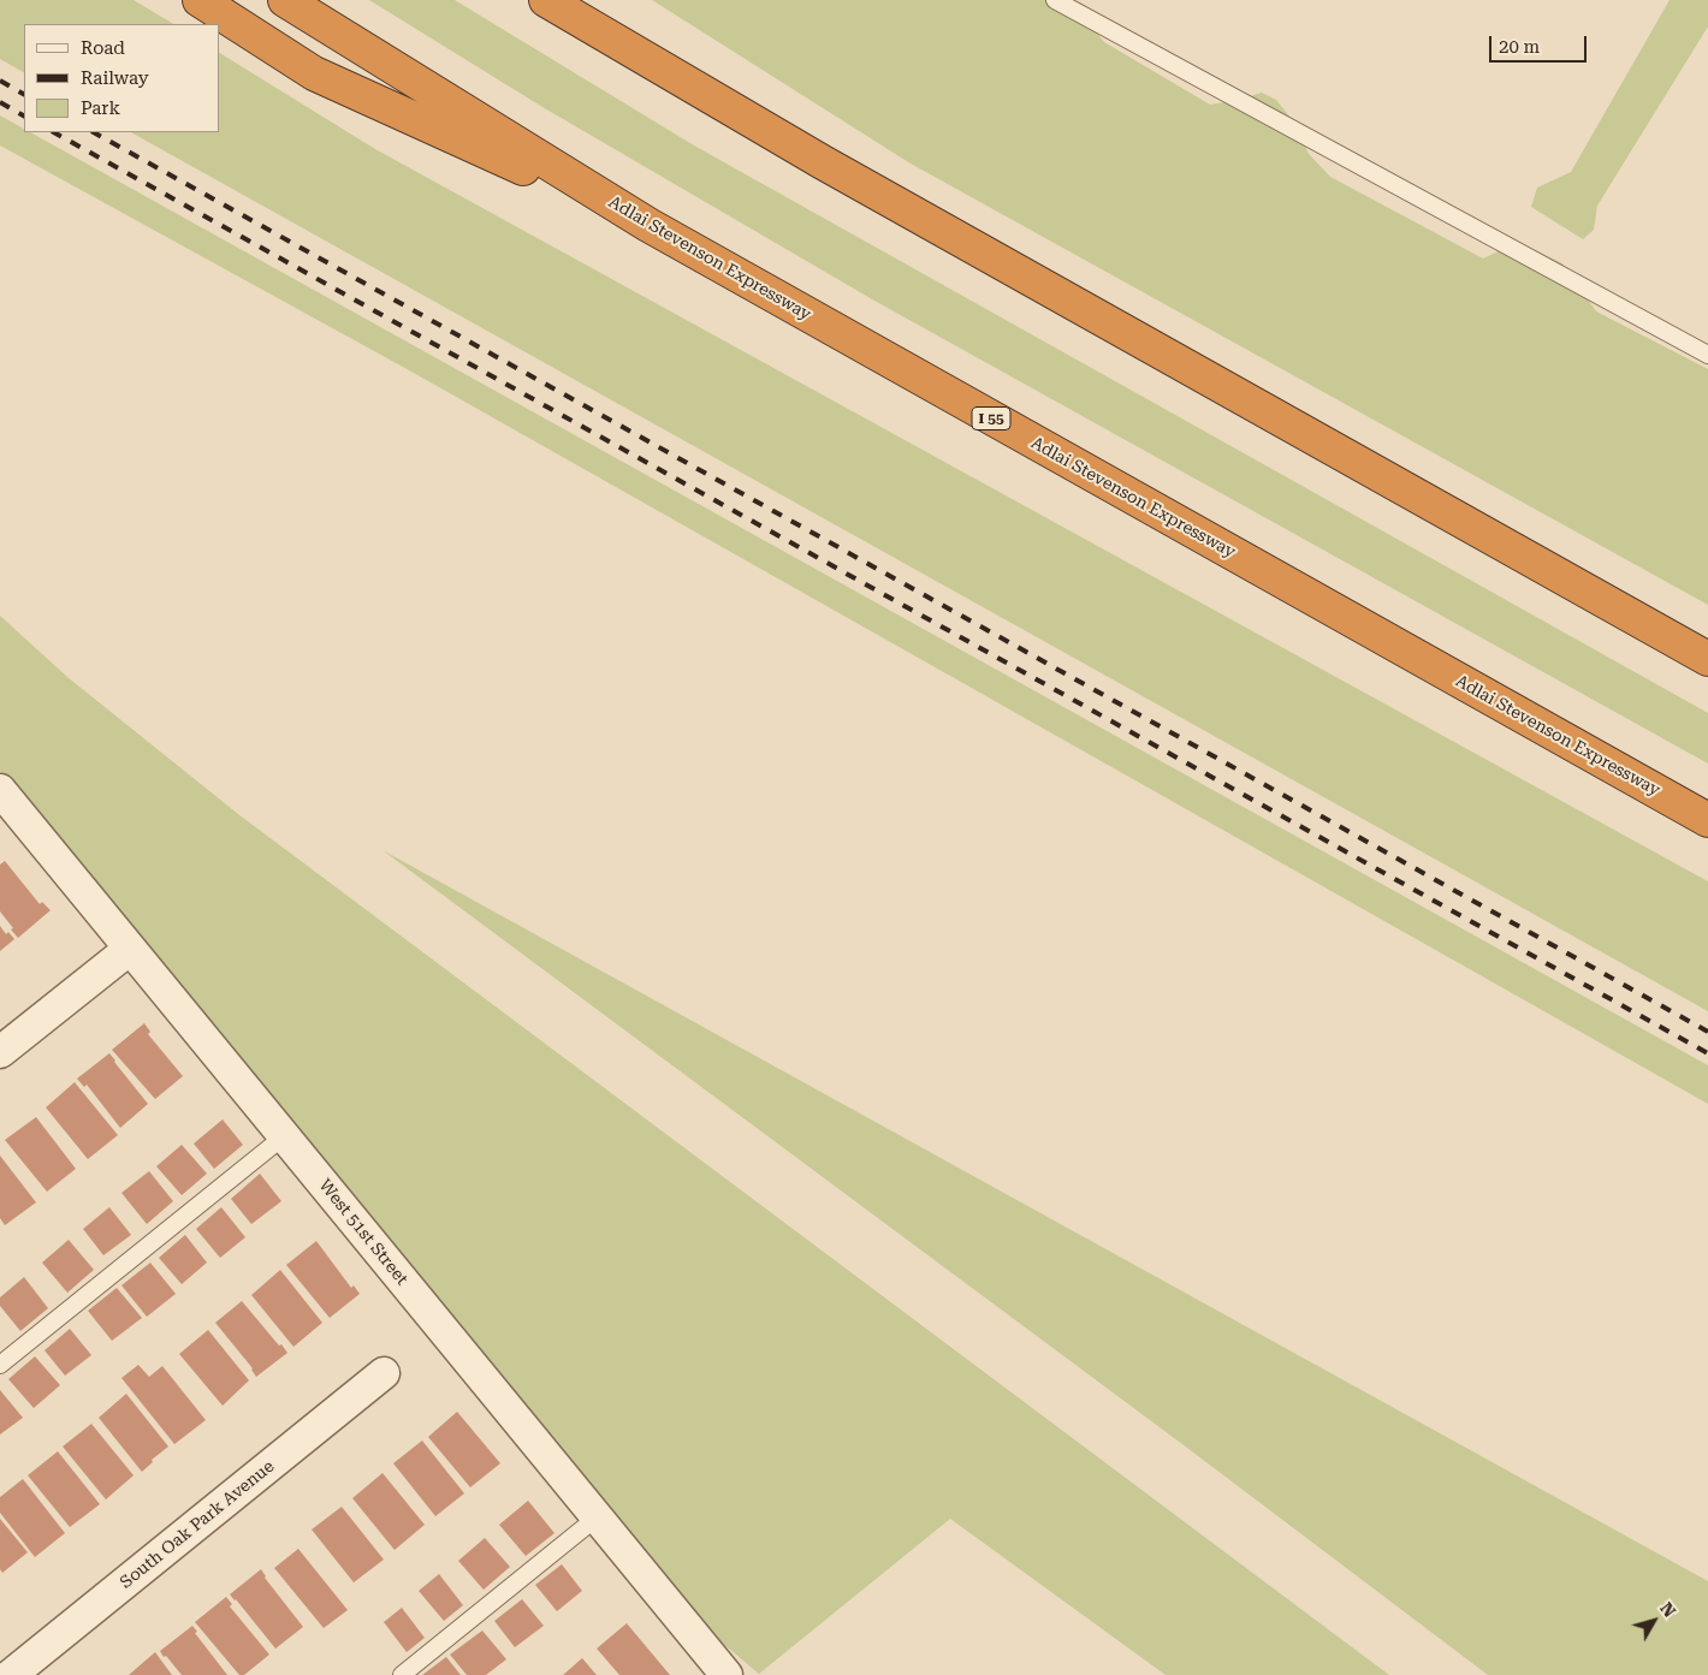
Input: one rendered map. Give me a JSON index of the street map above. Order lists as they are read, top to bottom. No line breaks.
{"streets":{"highway":["Adlai Stevenson Expressway","I 55"],"street":["West 51st Street","South Oak Park Avenue"]},"legend":["Road","Railway","Park"],"scale_bar":"20 m","north":"top right"}
